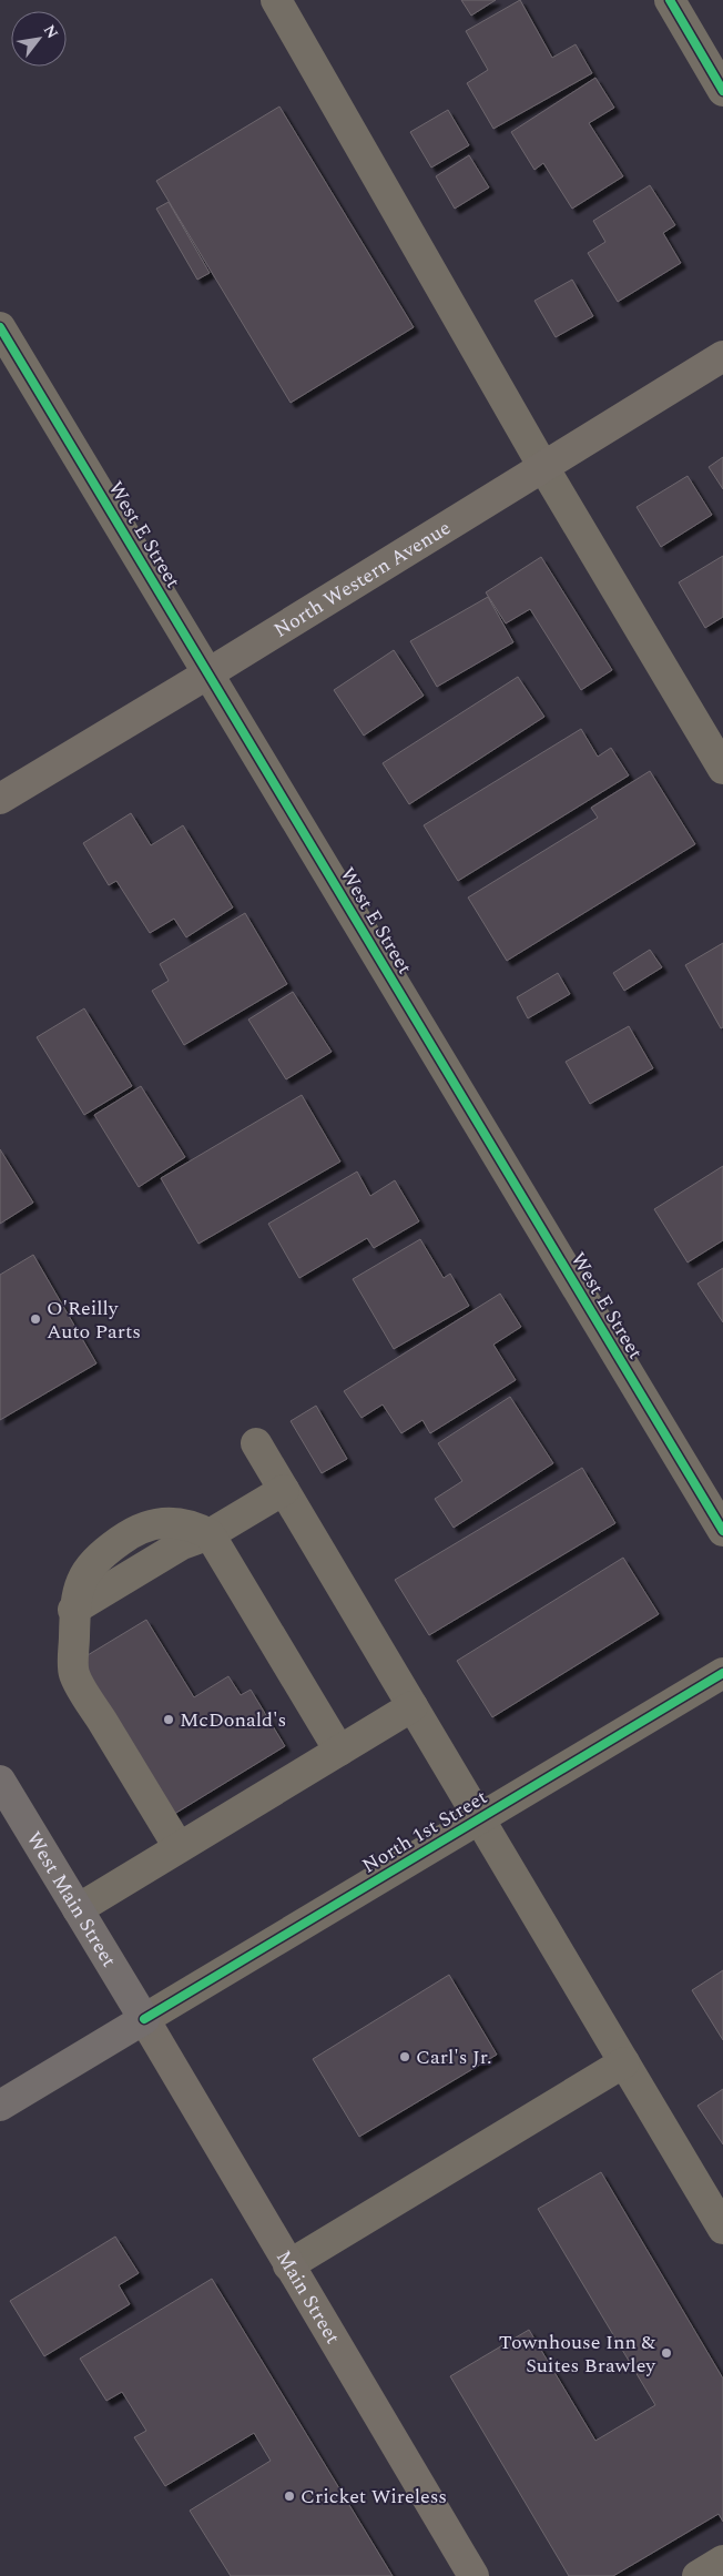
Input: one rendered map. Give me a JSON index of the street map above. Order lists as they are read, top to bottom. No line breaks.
{"streets":{"highway":["West Main Street"],"main road":["North Western Avenue","Main Street"],"street":["West E Street","North 1st Street"]},"crossings":[["West E Street","North Western Avenue"],["North 1st Street","West Main Street"],["North 1st Street","Main Street"],["West Main Street","Main Street"]],"places":["O'Reilly Auto Parts","McDonald's","Carl's Jr.","Townhouse Inn & Suites Brawley","Cricket Wireless"],"north":"top right"}
